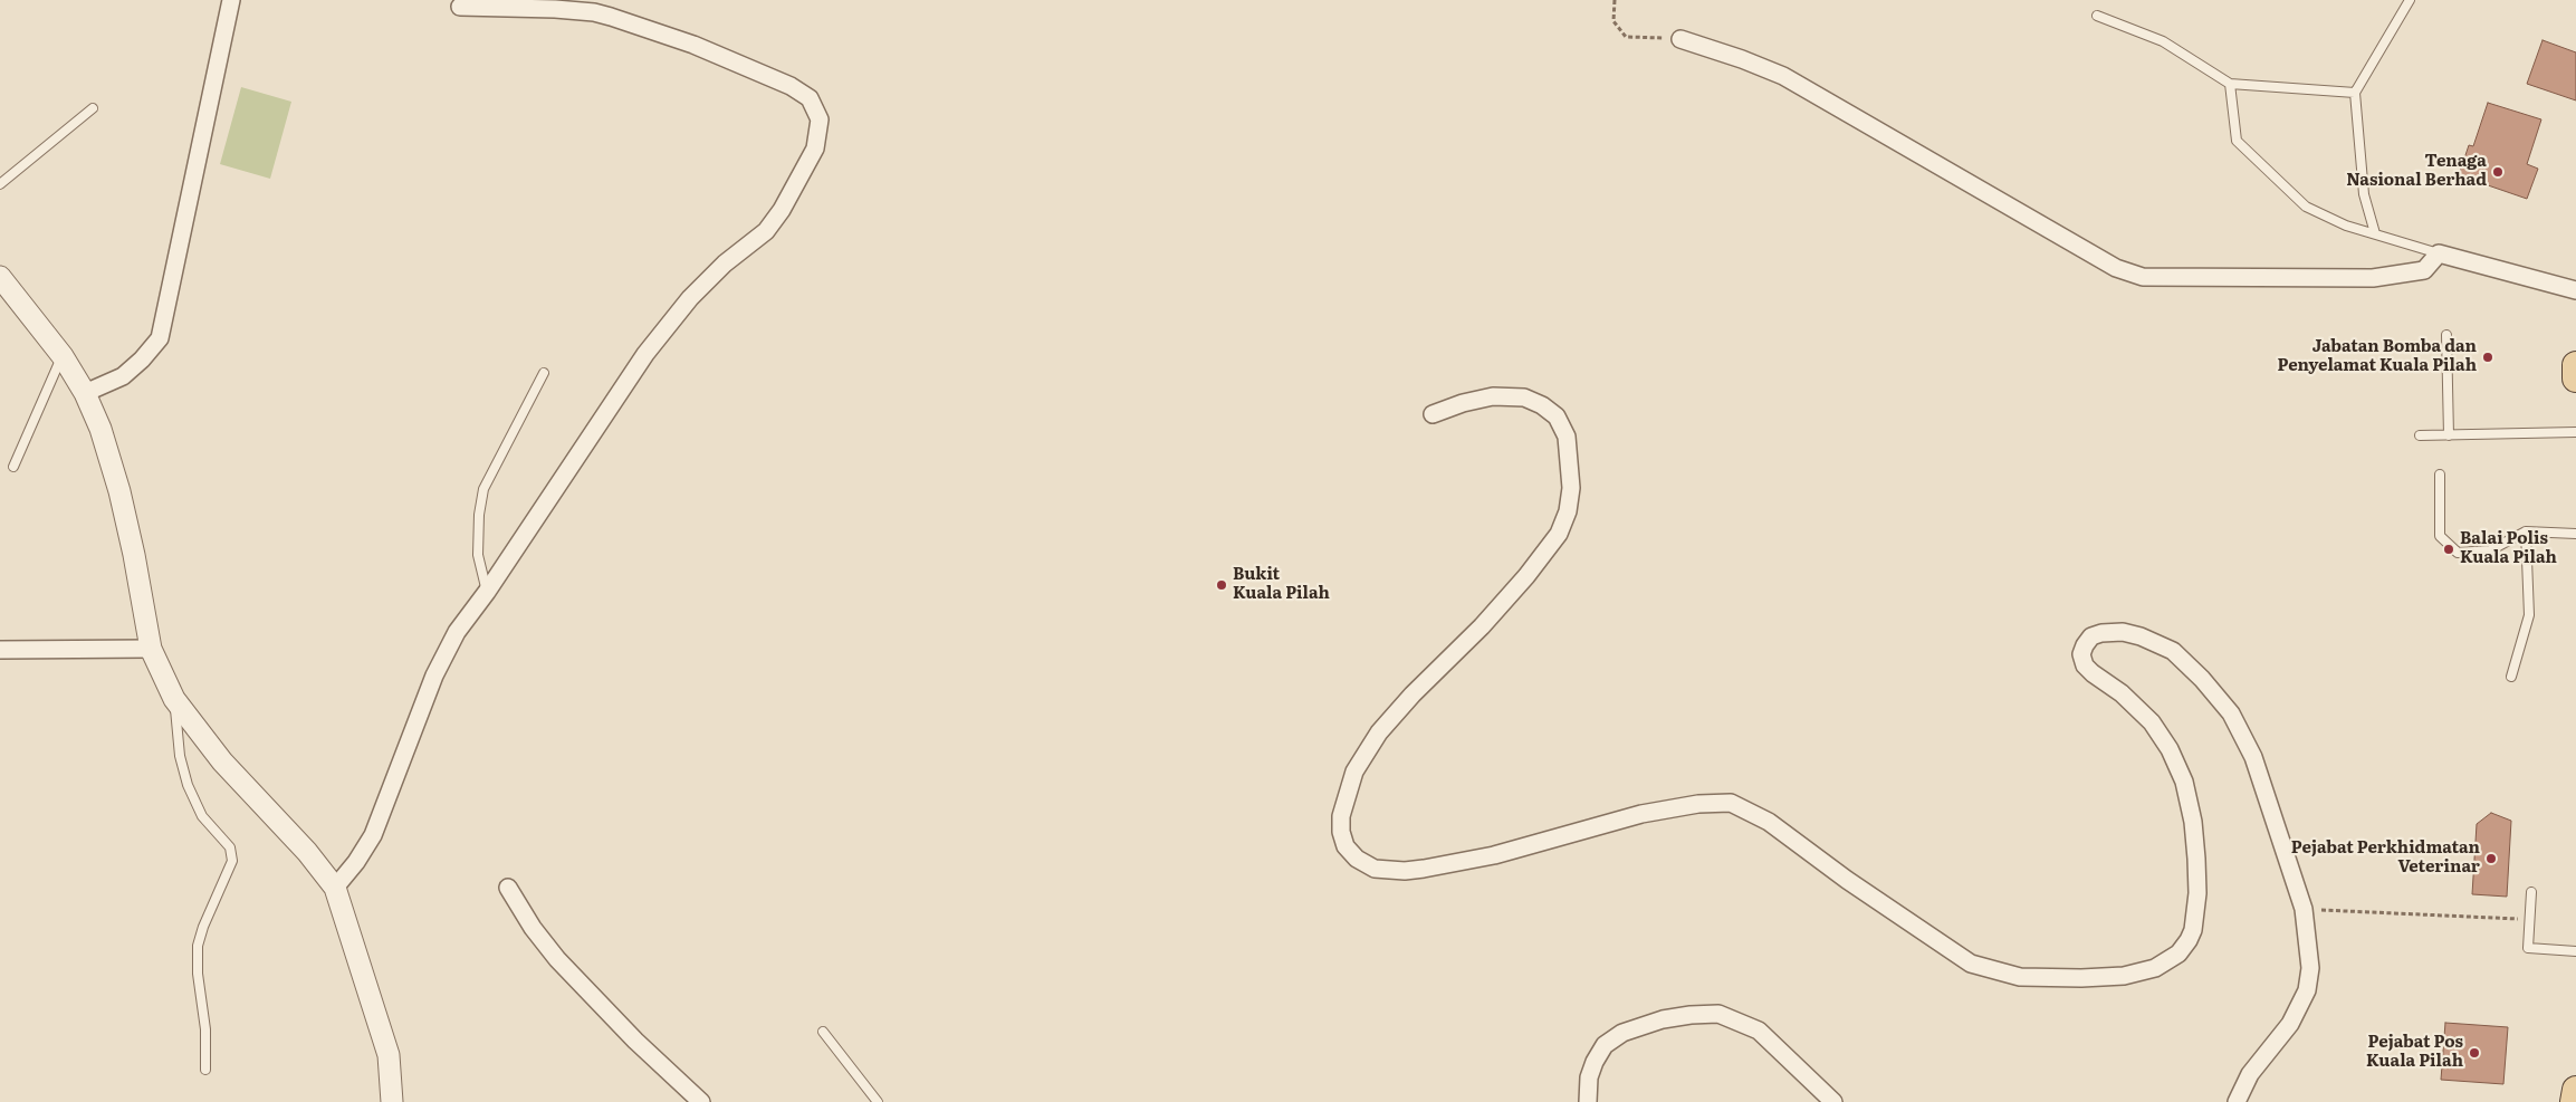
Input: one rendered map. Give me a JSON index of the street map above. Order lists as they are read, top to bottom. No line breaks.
{"places":["Tenaga Nasional Berhad","Jabatan Bomba dan Penyelamat Kuala Pilah","Balai Polis Kuala Pilah","Bukit Kuala Pilah","Pejabat Perkhidmatan Veterinar","Pejabat Pos Kuala Pilah"]}
